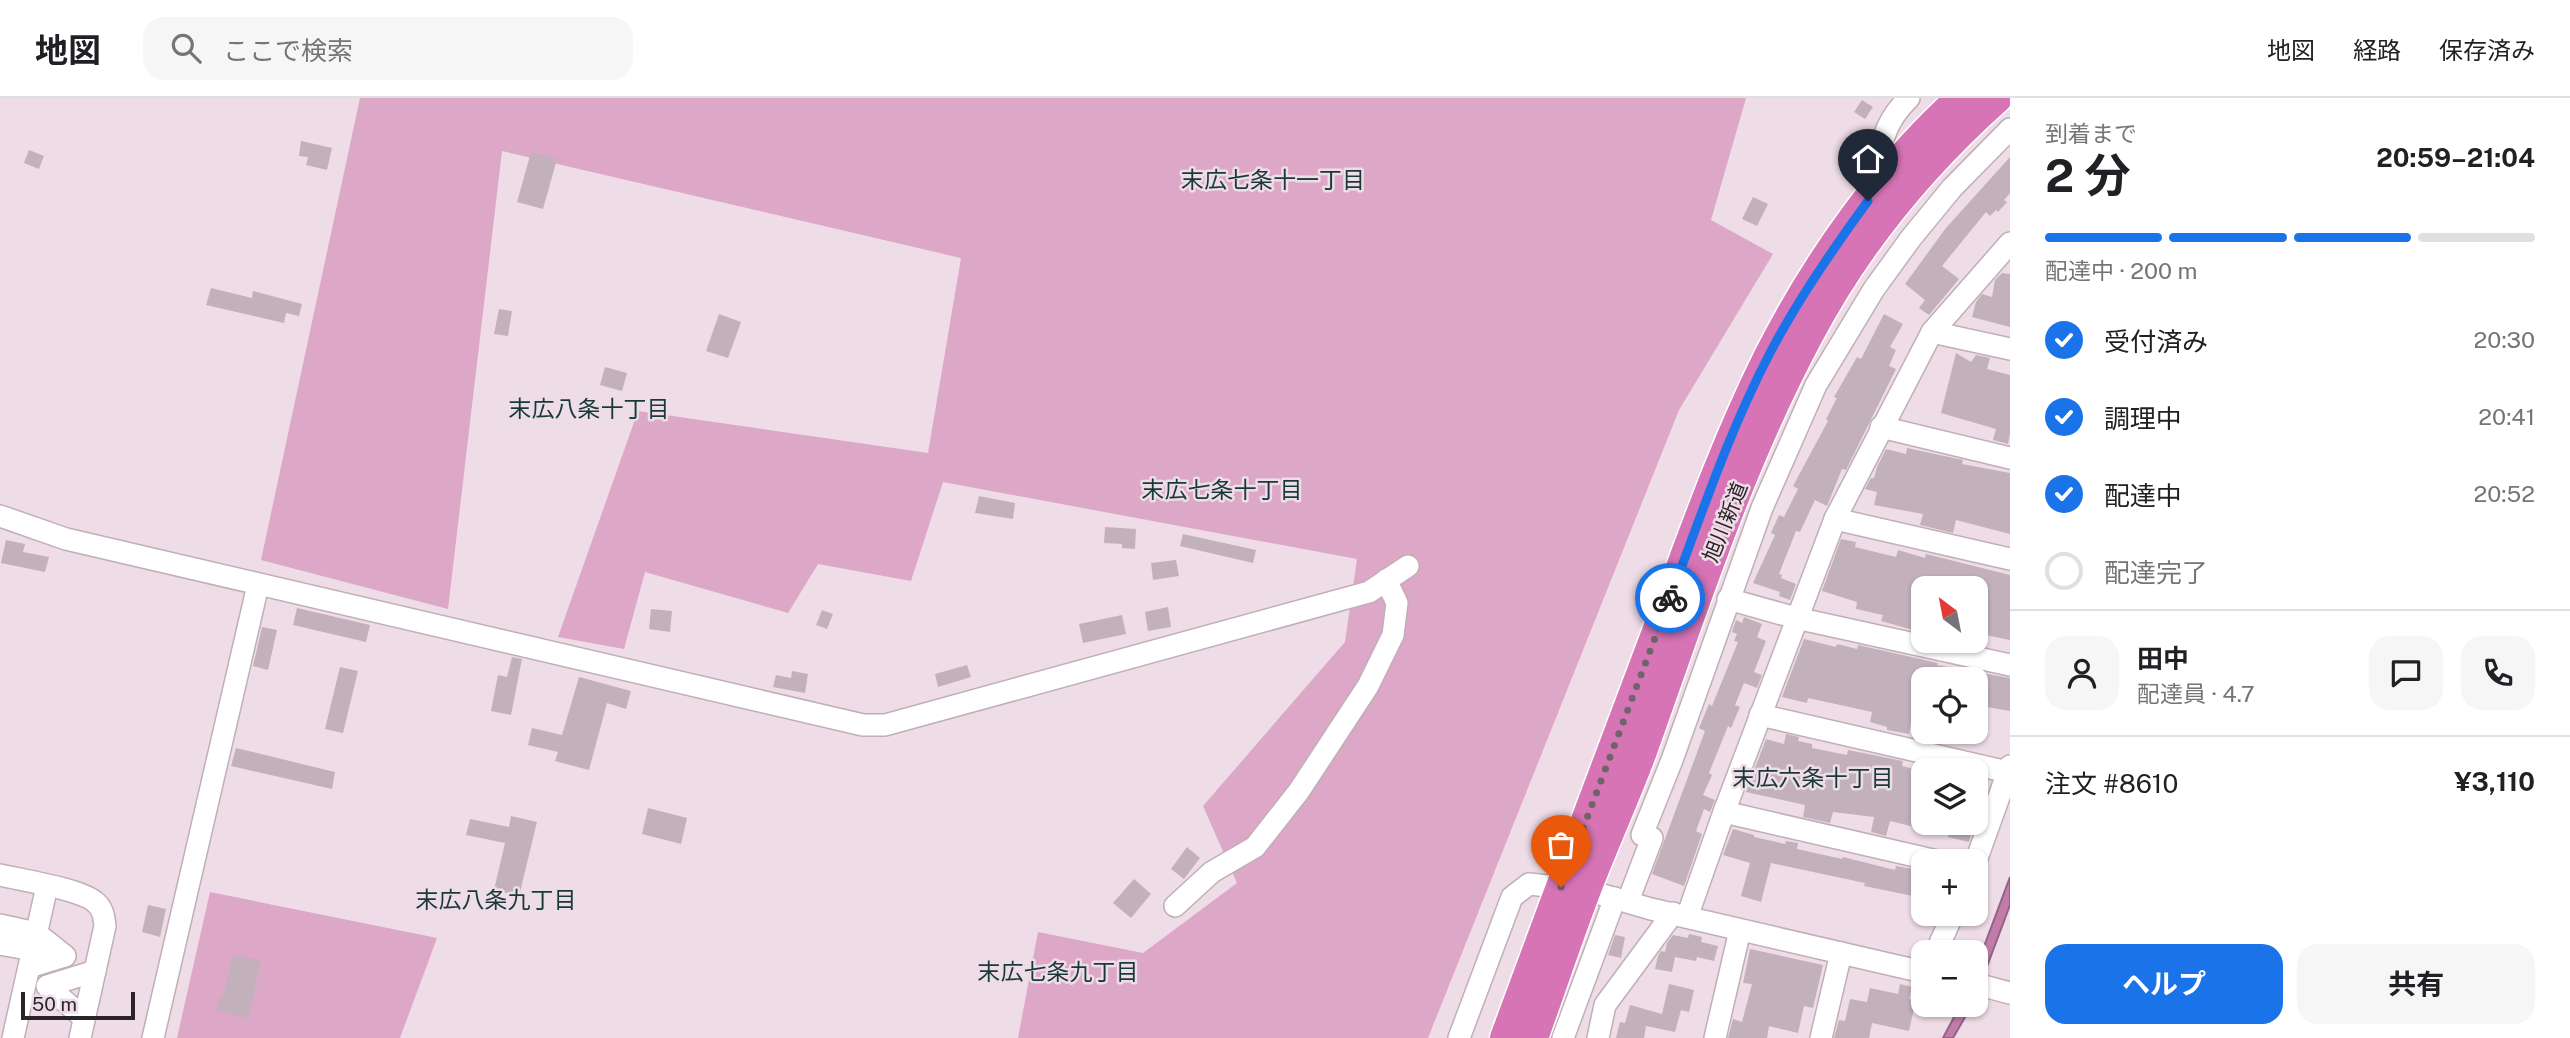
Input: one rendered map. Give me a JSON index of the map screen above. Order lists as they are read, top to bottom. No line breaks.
{"streets":{"highway":["旭川新道"]},"districts":["末広七条十一丁目","末広八条十丁目","末広七条十丁目","末広六条十丁目","末広八条九丁目","末広七条九丁目"],"scale_bar":"50 m","north":"top left","page":{"header":"地図","search":"ここで検索","nav":["地図","経路","保存済み"],"heading":["2 分","到着まで","20:59–21:04"],"panel":["田中","配達員 · 4.7","注文 #8610","¥3,110"],"bar":"配達中 · 200 m","list":[["受付済み","20:30"],["調理中","20:41"],["配達中","20:52"],"配達完了"],"map_buttons":["+","−"],"buttons":["ヘルプ","共有"],"scale":"50 m"}}
